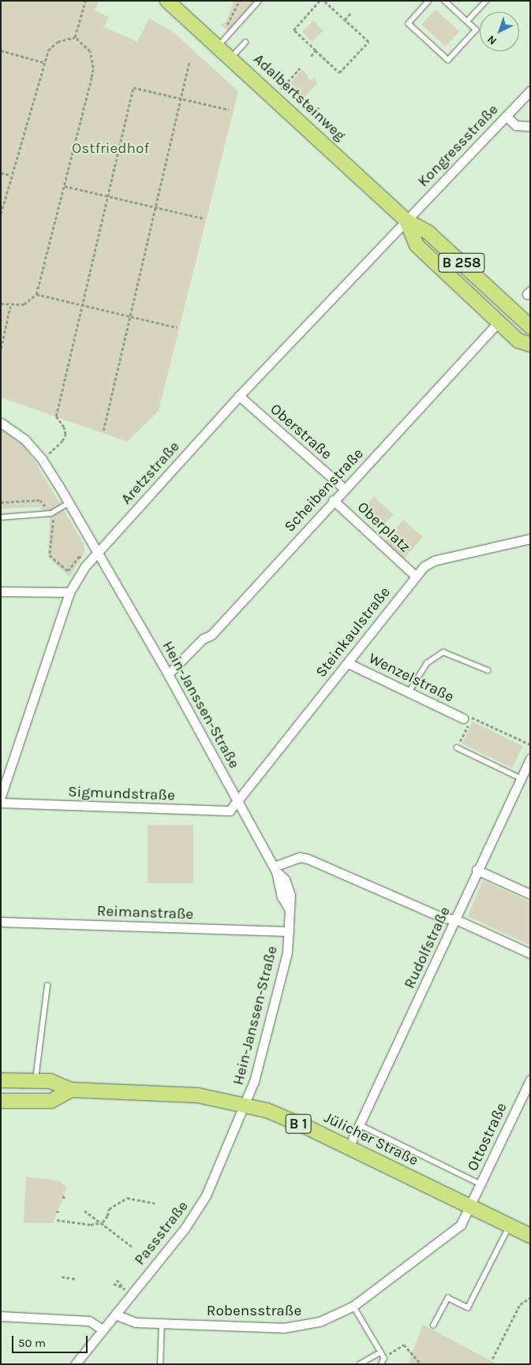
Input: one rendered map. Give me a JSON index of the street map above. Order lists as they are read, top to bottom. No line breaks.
{"streets":{"main road":["Adalbertsteinweg","B 258","B 1","Jülicher Straße"],"street":["Kongressstraße","Oberstraße","Aretzstraße","Scheibenstraße","Oberplatz","Steinkaulstraße","Wenzelstraße","Hein-Janssen-Straße","Sigmundstraße","Reimanstraße","Rudolfstraße","Ottostraße","Passstraße","Robensstraße"]},"crossings":[["Adalbertsteinweg","Kongressstraße"],["Adalbertsteinweg","Aretzstraße"],["Adalbertsteinweg","Scheibenstraße"],["Kongressstraße","Aretzstraße"],["Oberstraße","Aretzstraße"],["Oberstraße","Scheibenstraße"],["Aretzstraße","Hein-Janssen-Straße"],["Scheibenstraße","Oberplatz"],["Scheibenstraße","Hein-Janssen-Straße"],["Oberplatz","Steinkaulstraße"],["Steinkaulstraße","Wenzelstraße"],["Steinkaulstraße","Hein-Janssen-Straße"],["Steinkaulstraße","Sigmundstraße"],["Hein-Janssen-Straße","Sigmundstraße"],["Hein-Janssen-Straße","Reimanstraße"],["Hein-Janssen-Straße","Jülicher Straße"],["Hein-Janssen-Straße","Passstraße"],["Rudolfstraße","Jülicher Straße"],["Ottostraße","Jülicher Straße"],["Ottostraße","Robensstraße"],["Jülicher Straße","Passstraße"],["Jülicher Straße","Robensstraße"],["Passstraße","Robensstraße"]],"parks":["Ostfriedhof"],"scale_bar":"50 m","north":"bottom left"}
